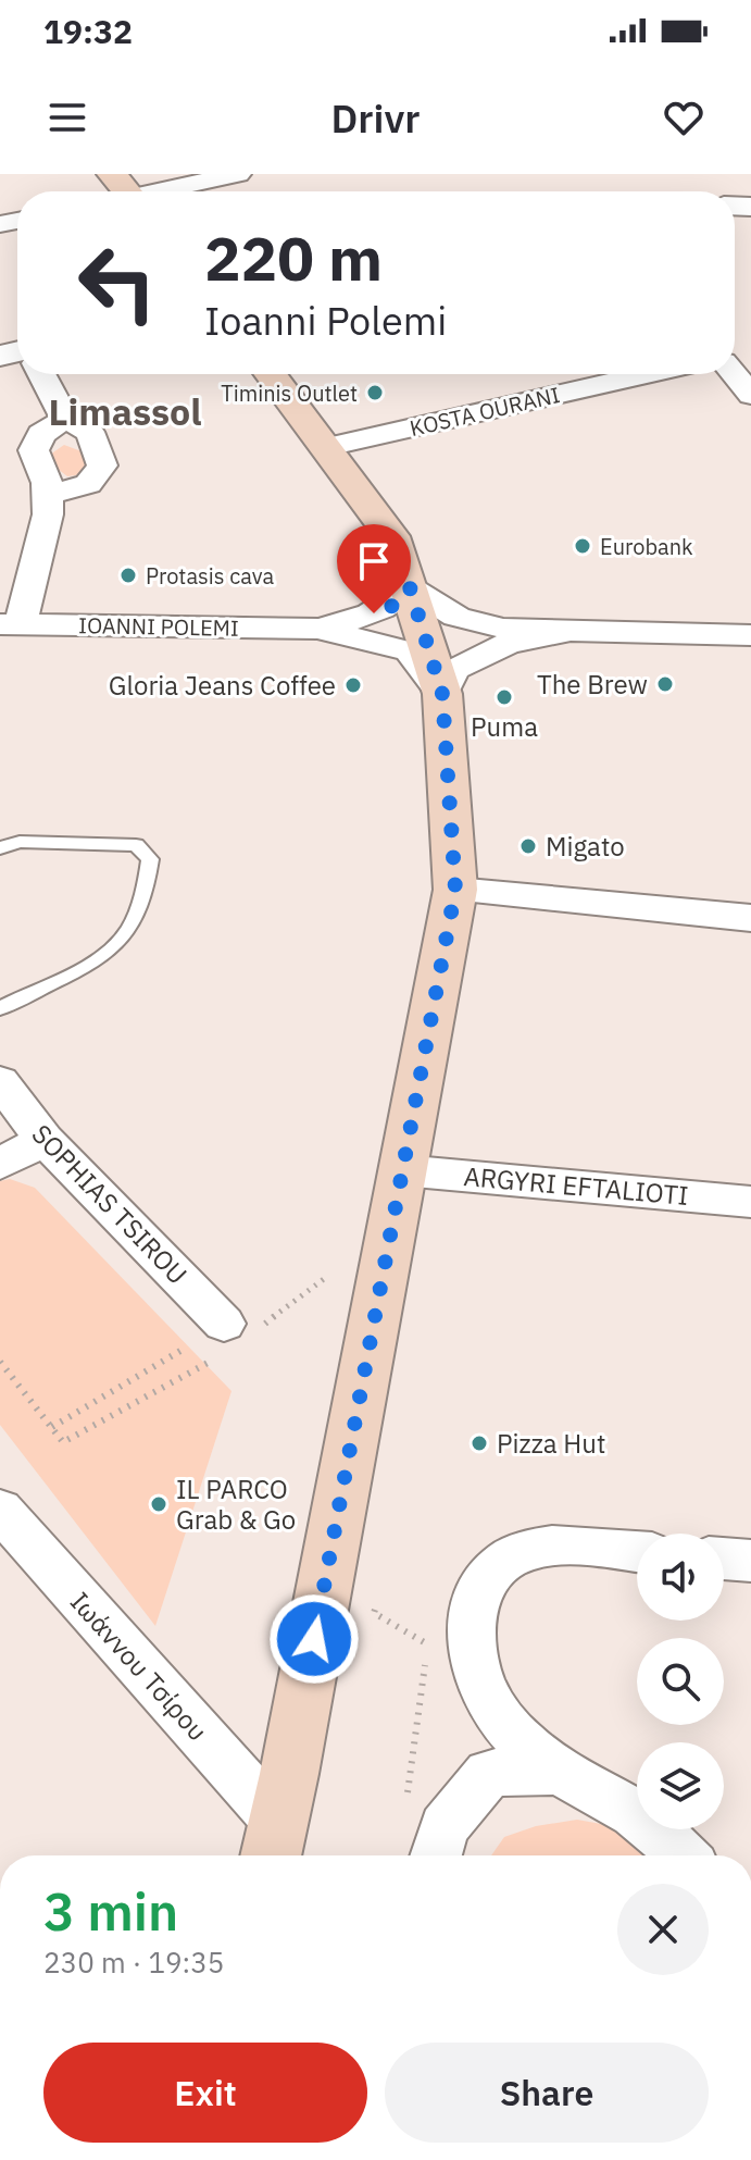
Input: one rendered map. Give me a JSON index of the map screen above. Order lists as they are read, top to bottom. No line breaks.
{"streets":{"street":["KOSTA OURANI","IOANNI POLEMI","ARGYRI EFTALIOTI","SOPHIAS TSIROU","Ιωάννου Τσίρου"]},"districts":["Limassol"],"places":["Timinis Outlet","Eurobank","Protasis cava","The Brew","Gloria Jeans Coffee","Puma","Migato","Pizza Hut","IL PARCO Grab & Go"],"page":{"status":"19:32","header":"Drivr","turn":["220 m","Ioanni Polemi"],"heading":["3 min","230 m · 19:35"],"buttons":["Exit","Share"]}}
